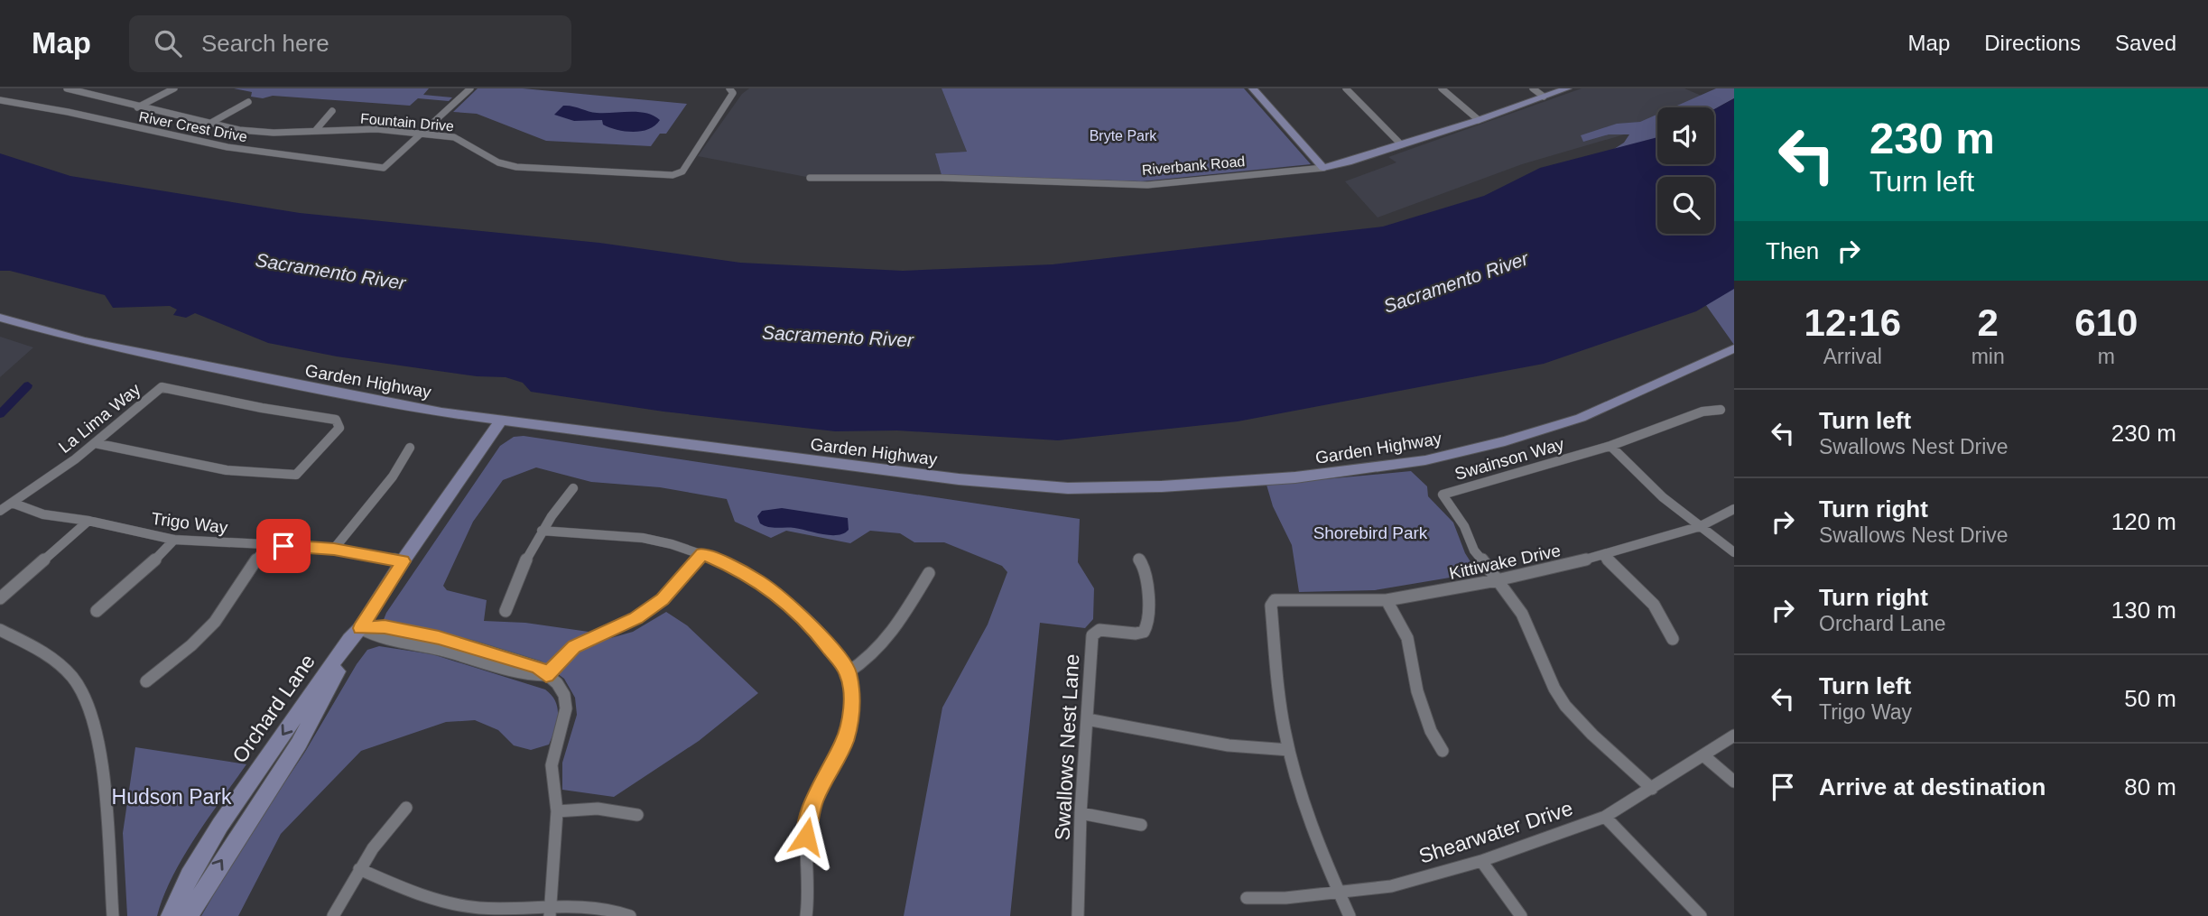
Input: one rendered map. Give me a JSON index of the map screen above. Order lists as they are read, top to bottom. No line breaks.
{"streets":{"main road":["Riverbank Road","Garden Highway","Orchard Lane"],"street":["Fountain Drive","River Crest Drive","La Lima Way","Swainson Way","Trigo Way","Kittiwake Drive","Swallows Nest Lane","Shearwater Drive"]},"crossings":[["Fountain Drive","River Crest Drive"],["Garden Highway","Orchard Lane"],["La Lima Way","Trigo Way"],["Swainson Way","Kittiwake Drive"],["Swainson Way","Shearwater Drive"],["Trigo Way","Orchard Lane"]],"water":["Sacramento River"],"parks":["Bryte Park","Shorebird Park","Hudson Park"],"page":{"header":"Map","search":"Search here","nav":["Map","Directions","Saved"],"turn":["230 m","Turn left"],"then":"Then","eta":["12:16","Arrival","2","min","610","m"],"list":[{"name":"Turn left","note":"Swallows Nest Drive","value":"230 m"},{"name":"Turn right","note":"Swallows Nest Drive","value":"120 m"},{"name":"Turn right","note":"Orchard Lane","value":"130 m"},{"name":"Turn left","note":"Trigo Way","value":"50 m"},{"name":"Arrive at destination","value":"80 m"}]}}
